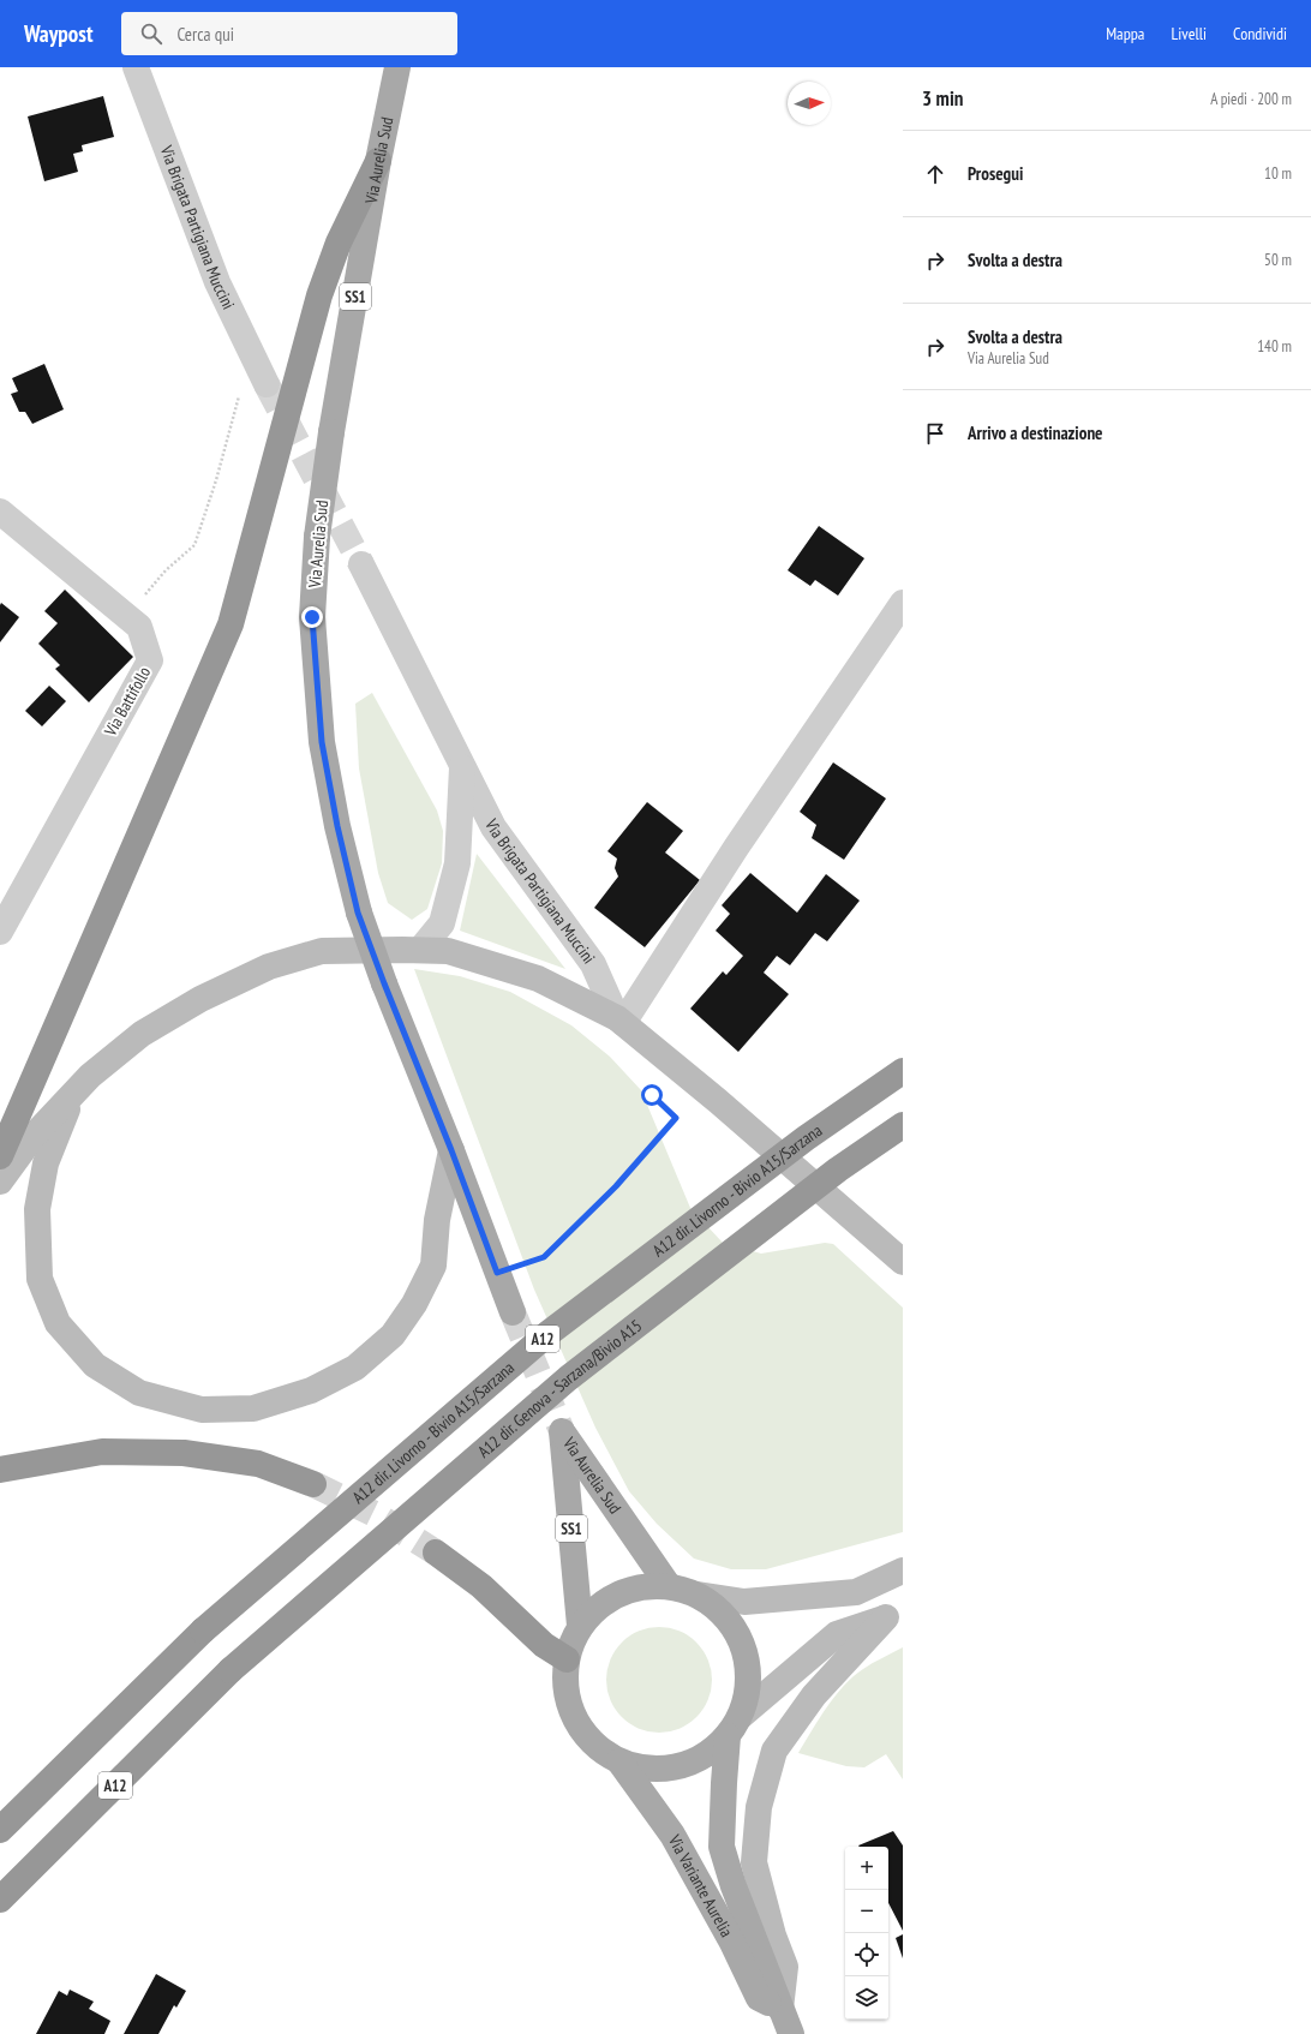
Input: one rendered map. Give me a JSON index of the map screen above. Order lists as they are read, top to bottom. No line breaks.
{"streets":{"highway":["A12 dir. Livorno - Bivio A15/Sarzana","A12","A12 dir. Genova - Sarzana/Bivio A15"],"main road":["Via Aurelia Sud","SS1","Via Variante Aurelia"],"street":["Via Brigata Partigiana Muccini","Via Battifollo"]},"crossings":[["Via Aurelia Sud","Via Variante Aurelia"],["A12","A12 dir. Genova - Sarzana/Bivio A15"]],"north":"right","page":{"header":"Waypost","search":"Cerca qui","nav":["Mappa","Livelli","Condividi"],"heading":["3 min","A piedi · 200 m"],"list":[["Prosegui","10 m"],["Svolta a destra","50 m"],["Svolta a destra","Via Aurelia Sud","140 m"],"Arrivo a destinazione"],"map_buttons":["+","−"]}}
